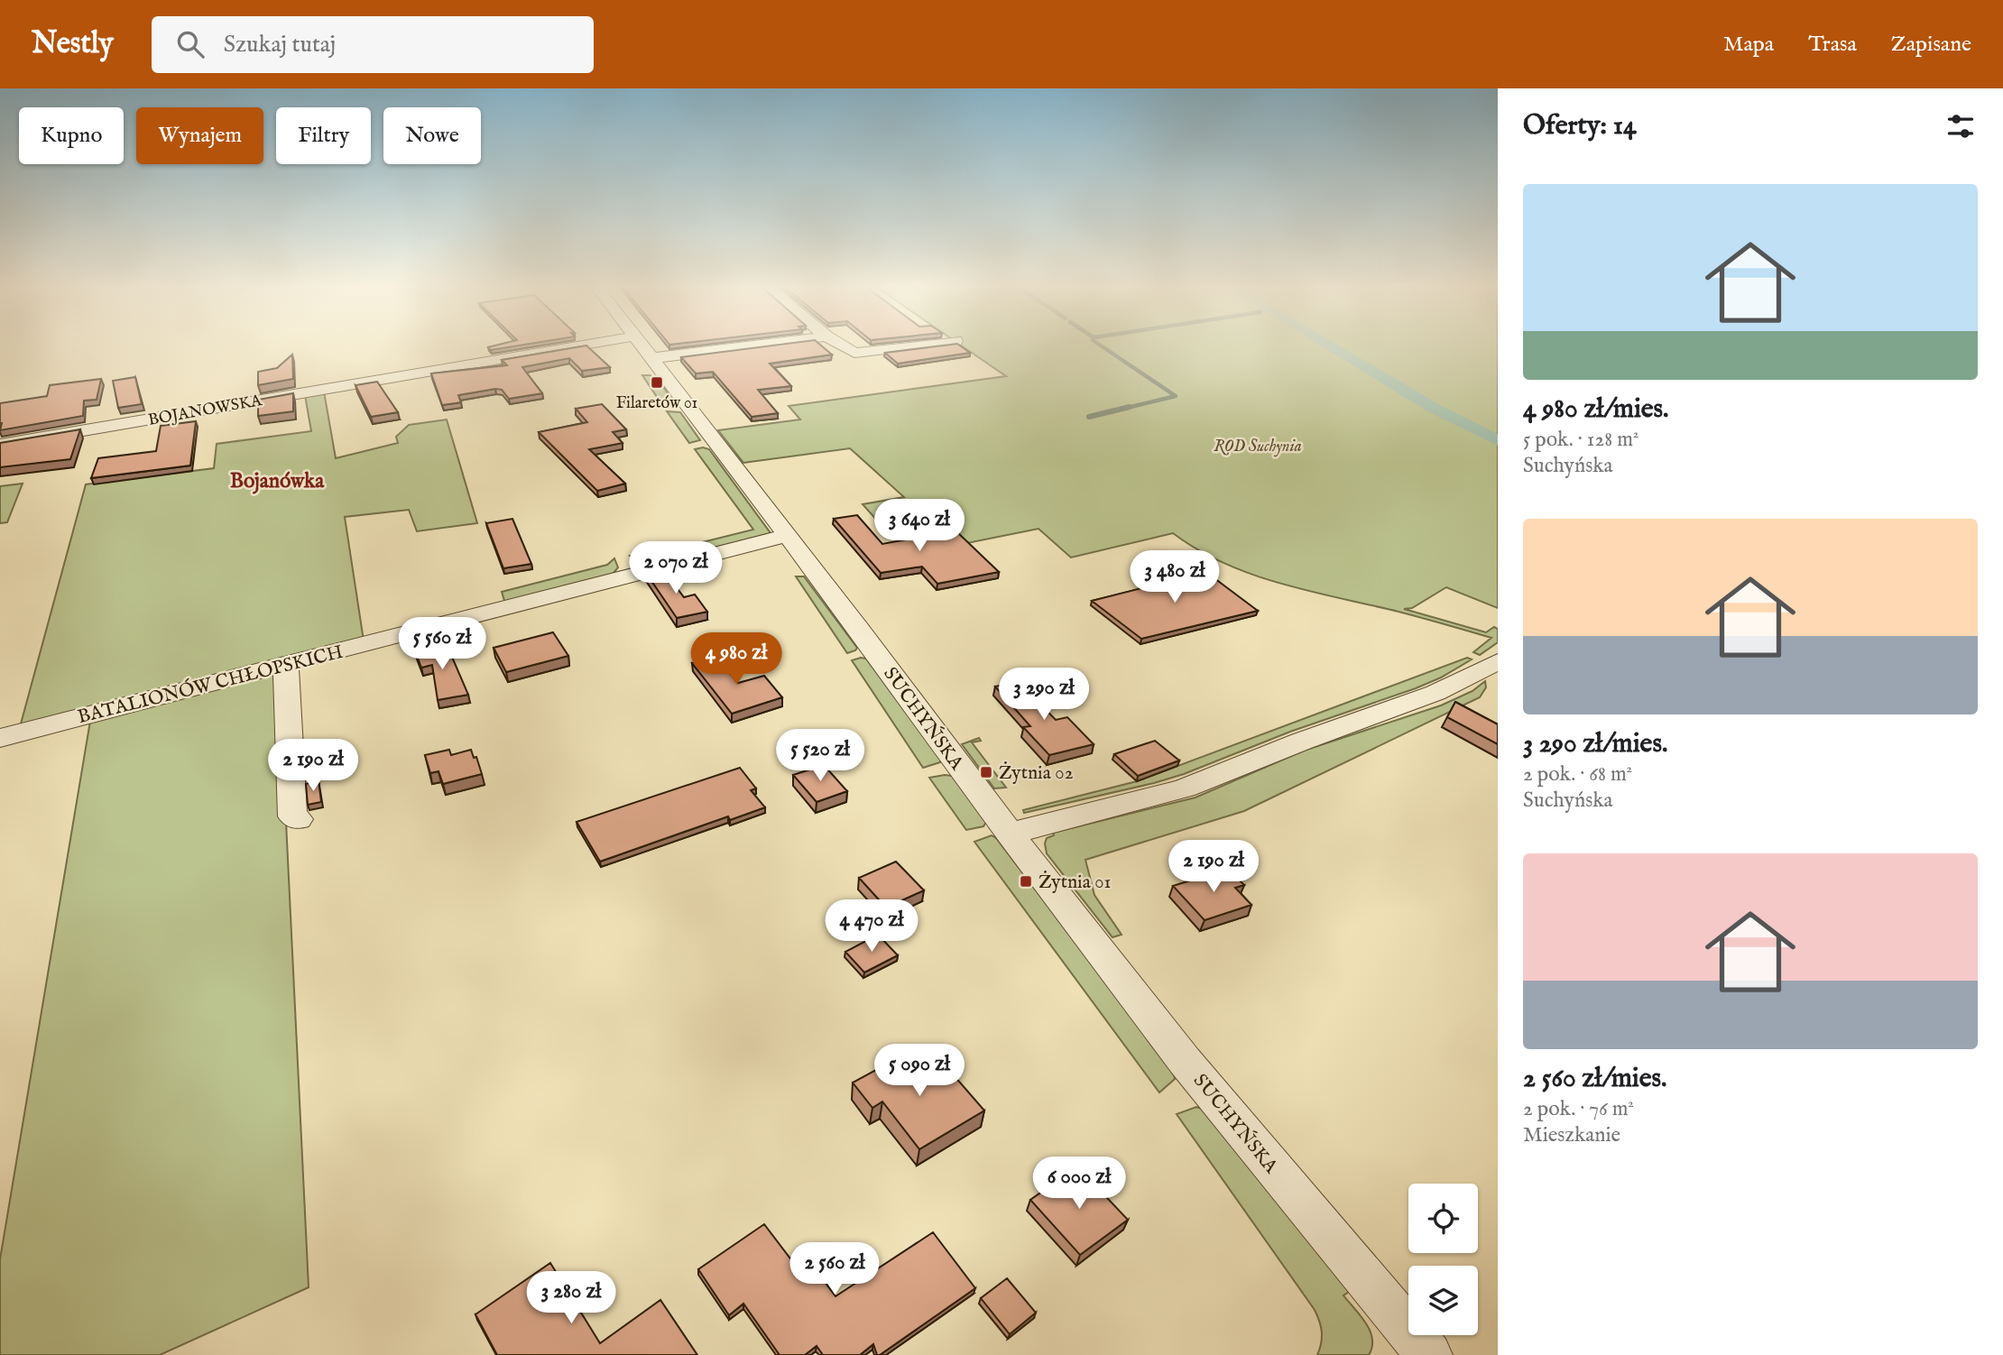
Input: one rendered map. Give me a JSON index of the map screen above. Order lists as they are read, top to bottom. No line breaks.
{"streets":{"street":["BOJANOWSKA","BATALIONÓW CHŁOPSKICH","SUCHYŃSKA"]},"crossings":[["BATALIONÓW CHŁOPSKICH","SUCHYŃSKA"]],"districts":["Bojanówka"],"parks":["ROD Suchynia"],"places":{"transit":["Filaretów 01","Żytnia 02","Żytnia 01"]},"page":{"header":"Nestly","search":"Szukaj tutaj","nav":["Mapa","Trasa","Zapisane"],"heading":"Oferty: 14","chip":["Kupno","Wynajem","Filtry","Nowe"],"list":[{"name":"4 980 zł/mies.","note":"5 pok. · 128 m² · Suchyńska"},{"name":"3 290 zł/mies.","note":"2 pok. · 68 m² · Suchyńska"},{"name":"2 560 zł/mies.","note":"2 pok. · 76 m² · Mieszkanie"}],"price":["3 640 zł","2 070 zł","3 480 zł","5 560 zł","4 980 zł","3 290 zł","5 520 zł","2 190 zł","2 190 zł","4 470 zł","5 090 zł","6 000 zł","2 560 zł","3 280 zł"]}}
